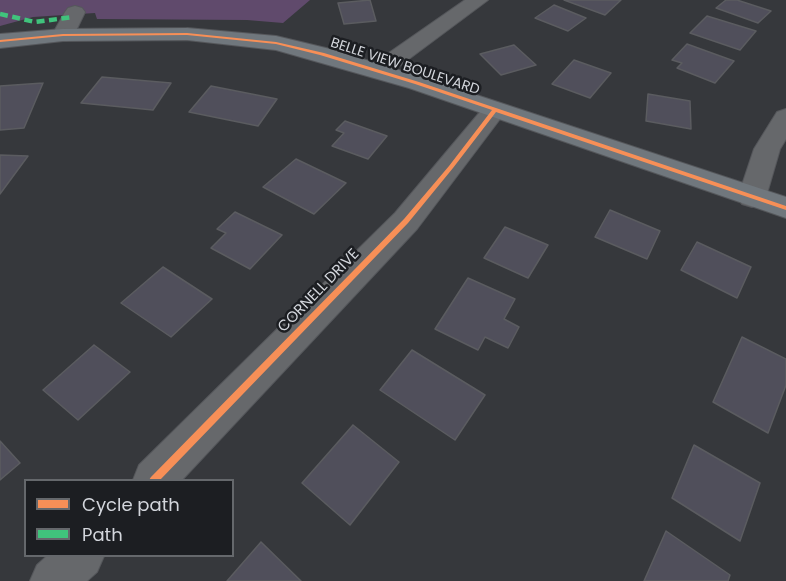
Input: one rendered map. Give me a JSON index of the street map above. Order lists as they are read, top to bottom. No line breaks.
{"streets":{"main road":["BELLE VIEW BOULEVARD"],"street":["CORNELL DRIVE"]},"crossings":[["BELLE VIEW BOULEVARD","CORNELL DRIVE"]],"legend":["Cycle path","Path"]}
